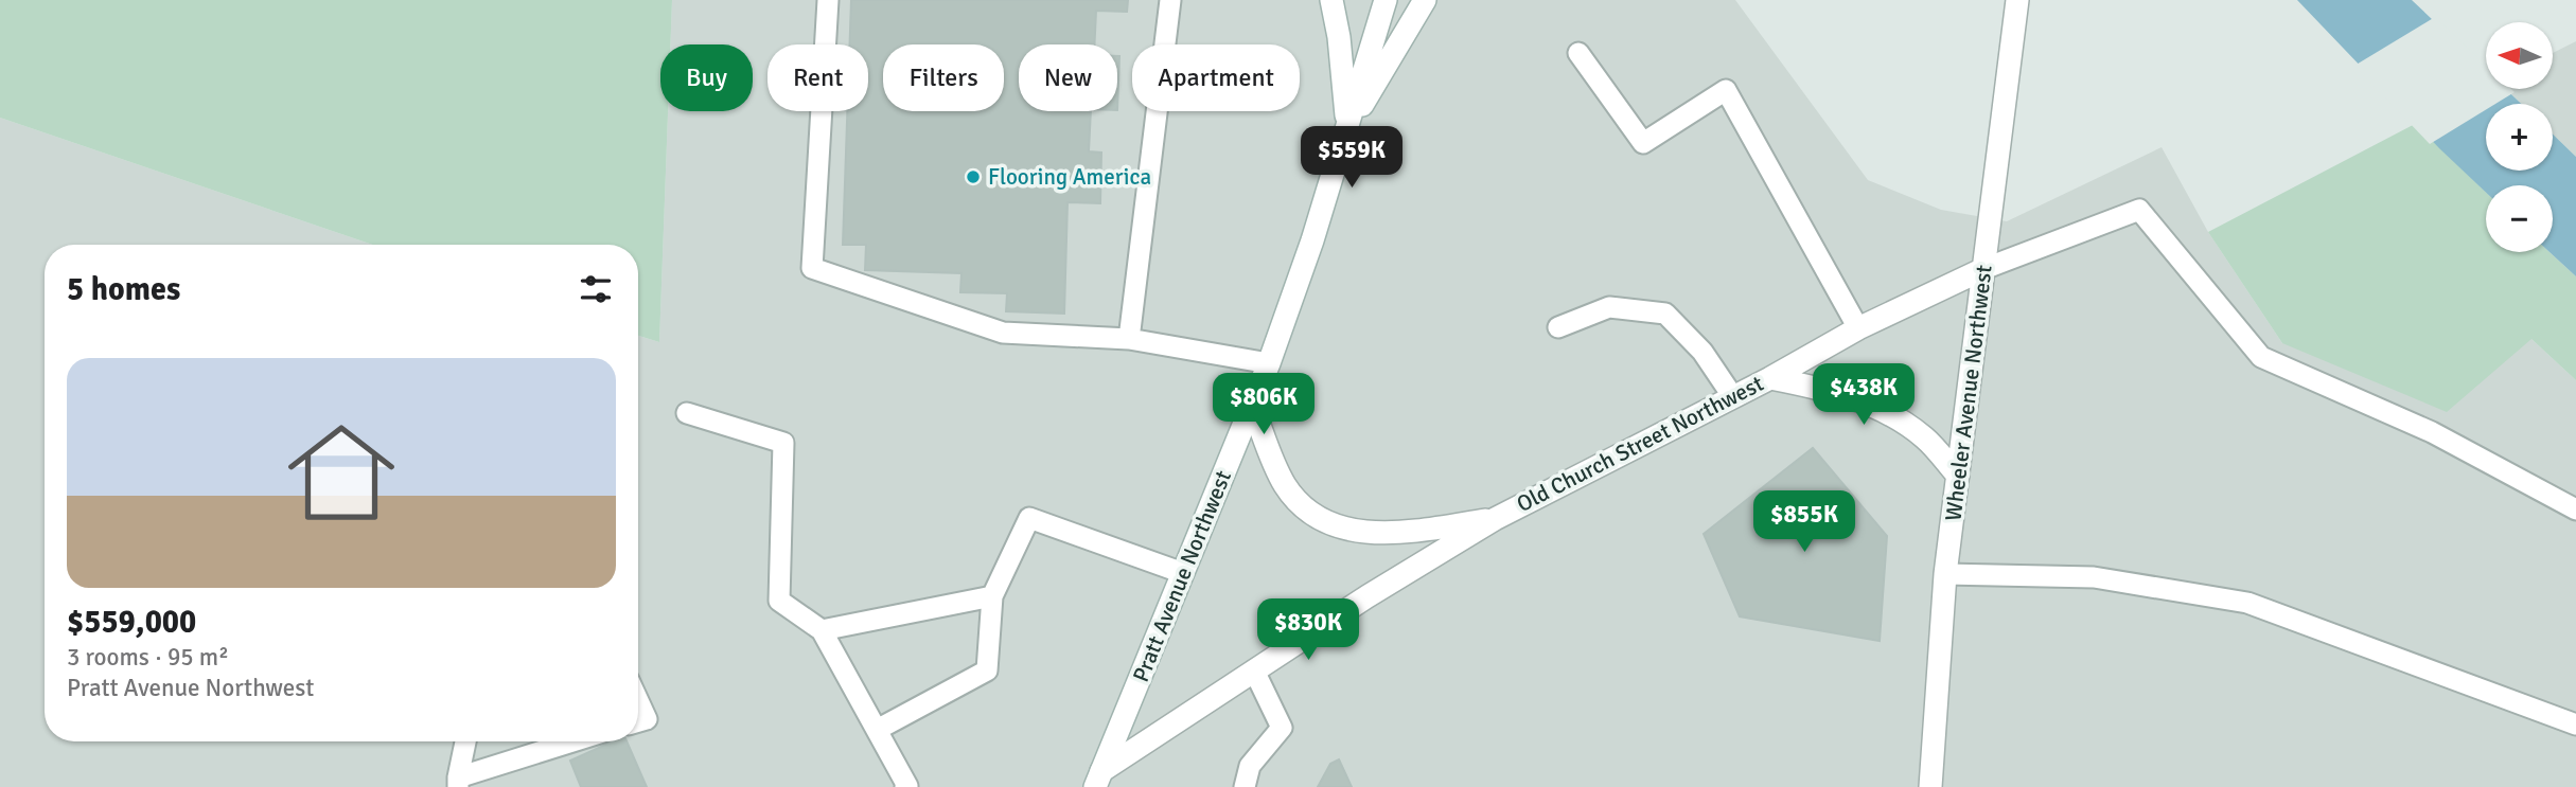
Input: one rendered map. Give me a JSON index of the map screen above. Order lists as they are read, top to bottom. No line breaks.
{"streets":{"street":["Wheeler Avenue Northwest","Old Church Street Northwest","Pratt Avenue Northwest"]},"crossings":[["Wheeler Avenue Northwest","Old Church Street Northwest"],["Old Church Street Northwest","Pratt Avenue Northwest"]],"places":["Flooring America"],"north":"left","page":{"map_buttons":["+","−"],"chip":["Buy","Rent","Filters","New","Apartment"],"price":["$559K","$438K","$806K","$855K","$830K"],"heading":"5 homes","list":[{"name":"$559,000","note":"3 rooms · 95 m² · Pratt Avenue Northwest"}]}}
